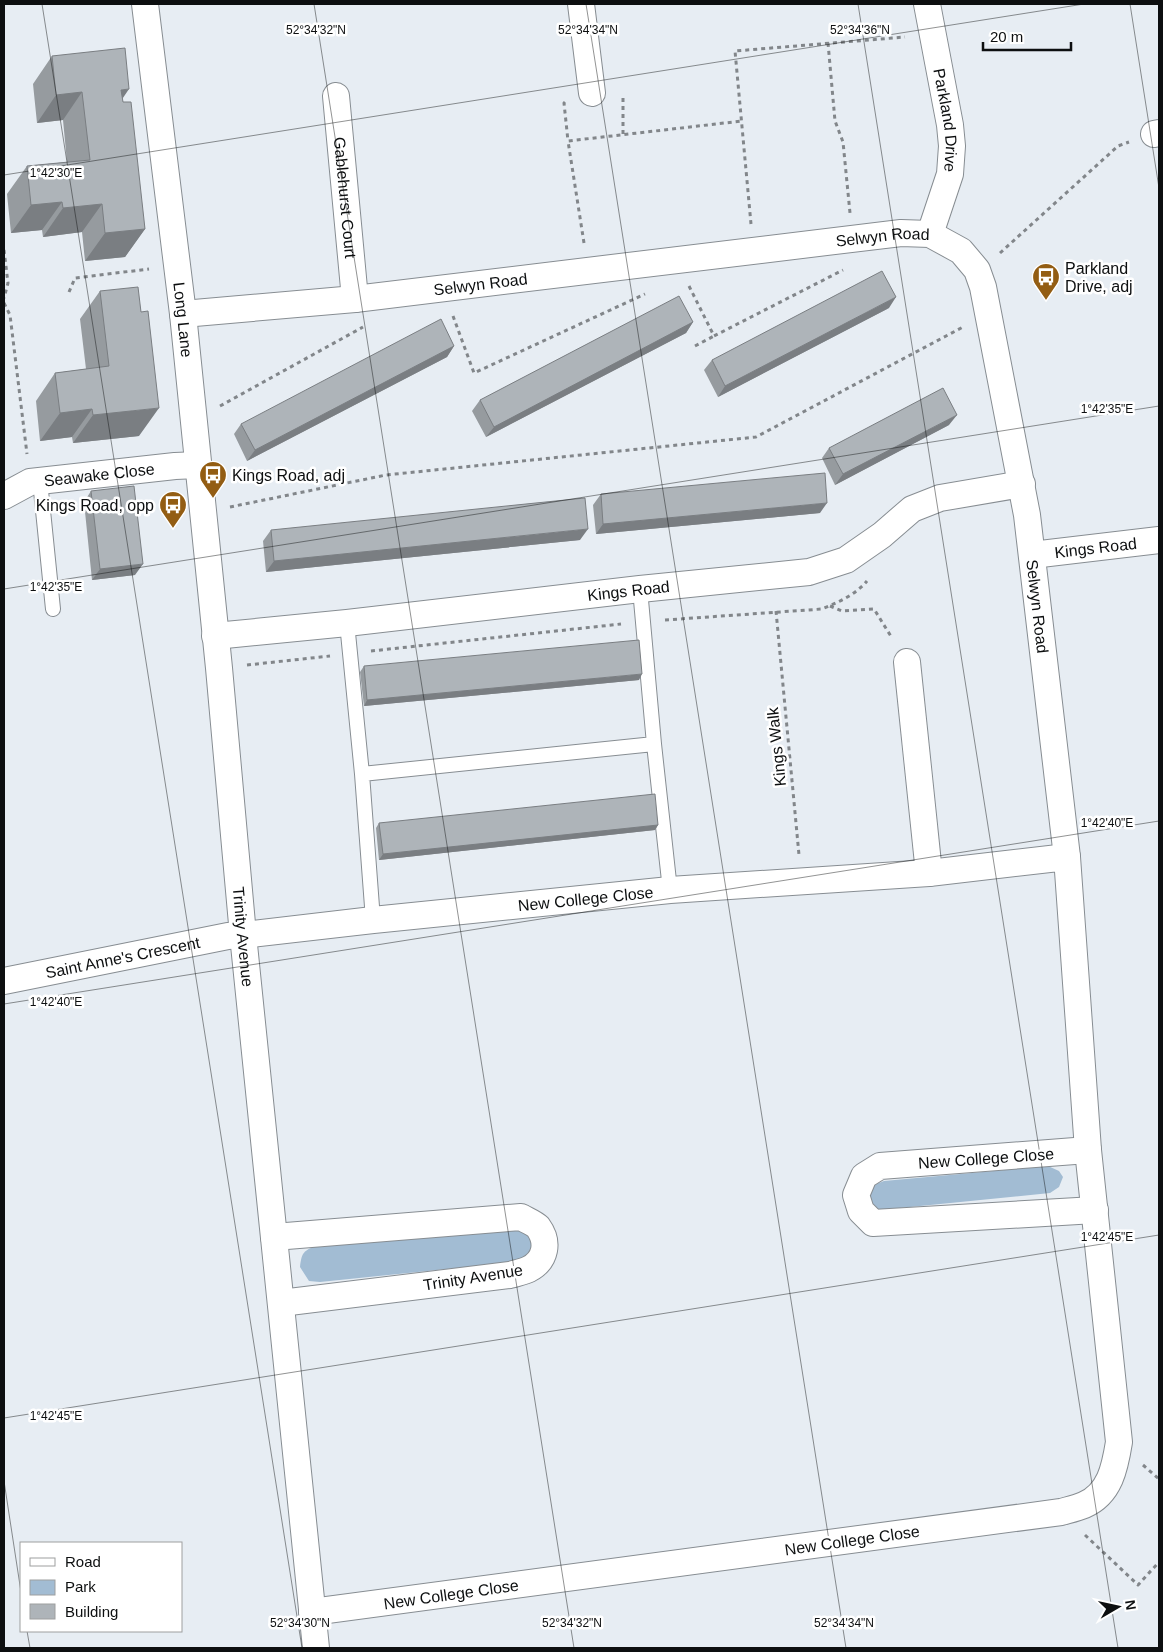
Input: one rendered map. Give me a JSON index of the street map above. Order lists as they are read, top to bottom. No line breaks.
{"streets":{"street":["Parkland Drive","Gablehurst Court","Selwyn Road","Long Lane","Seawake Close","Kings Road","New College Close","Trinity Avenue","Saint Anne's Crescent"],"path":["Kings Walk"]},"crossings":[["Parkland Drive","Selwyn Road"],["Gablehurst Court","Selwyn Road"],["Selwyn Road","Long Lane"],["Selwyn Road","Kings Road"],["Selwyn Road","New College Close"],["Long Lane","Seawake Close"],["Long Lane","Kings Road"],["Long Lane","Trinity Avenue"],["Kings Road","Trinity Avenue"],["Kings Walk","New College Close"],["New College Close","Trinity Avenue"],["New College Close","Saint Anne's Crescent"],["Trinity Avenue","Saint Anne's Crescent"]],"places":{"bus stop":["Parkland Drive, adj","Kings Road, adj","Kings Road, opp"]},"legend":["Road","Park","Building"],"scale_bar":"20 m","north":"right","coordinates":["52°34'32\"N","52°34'34\"N","52°34'36\"N","1°42'30\"E","1°42'35\"E","1°42'40\"E","1°42'45\"E","52°34'30\"N"]}
